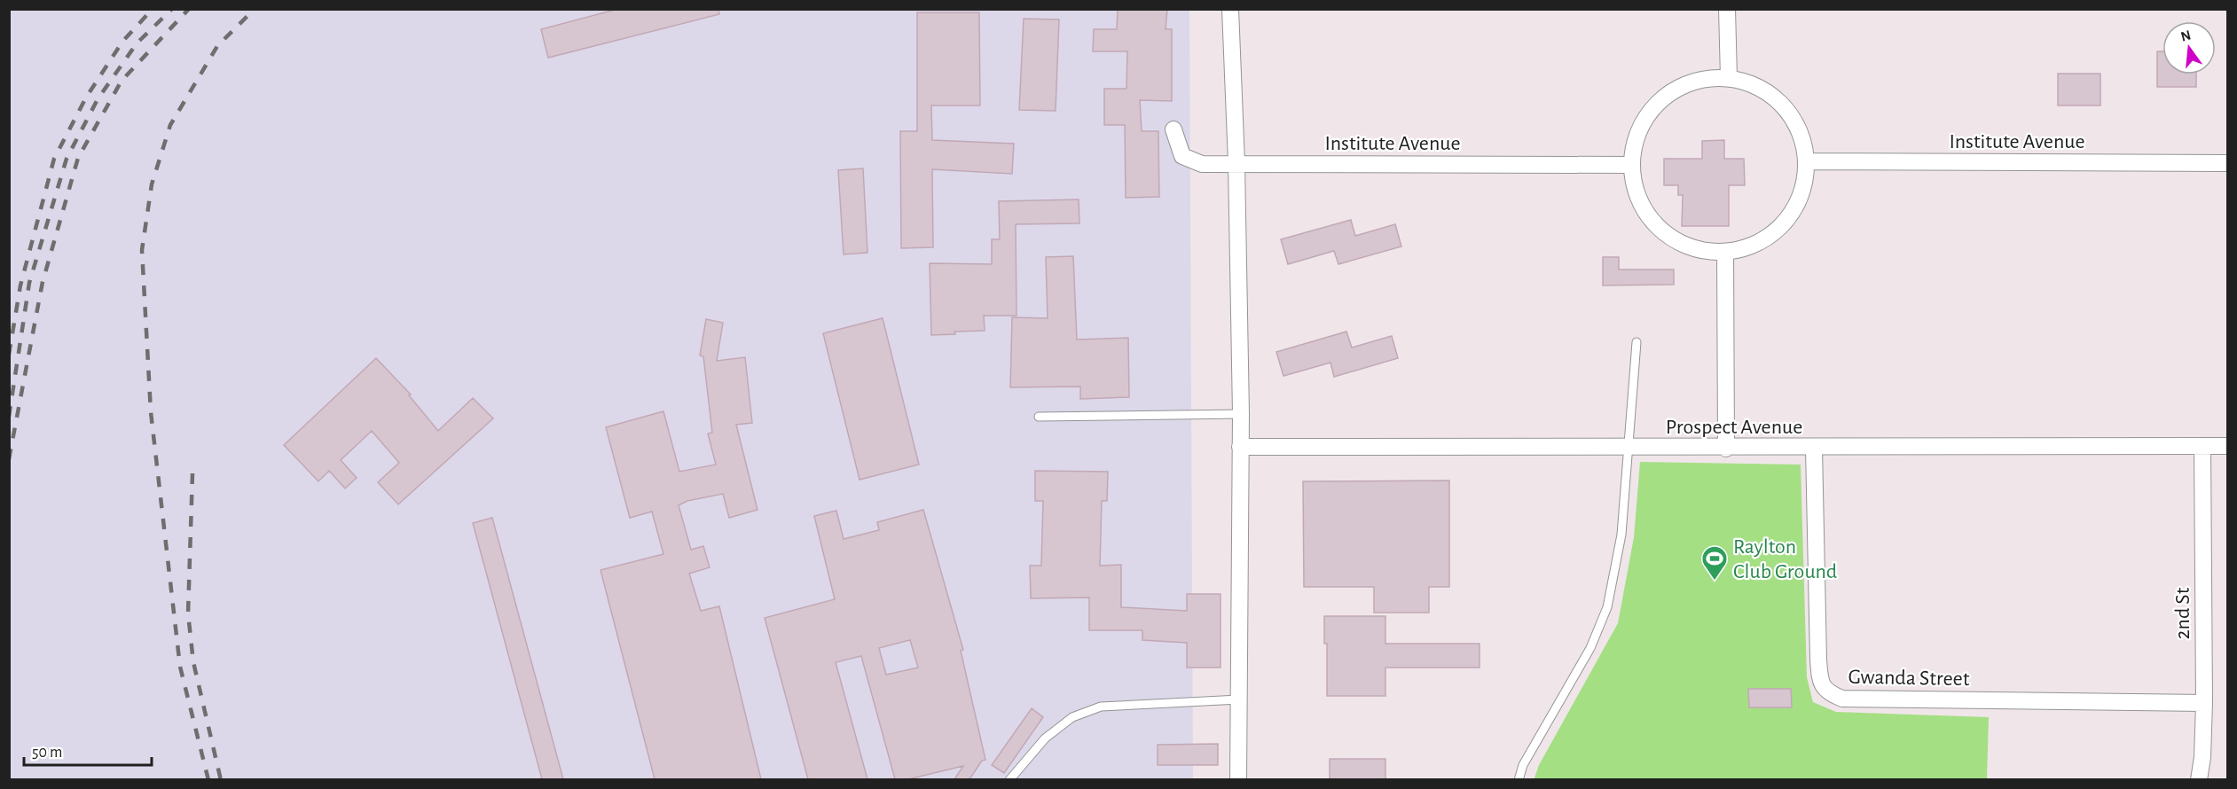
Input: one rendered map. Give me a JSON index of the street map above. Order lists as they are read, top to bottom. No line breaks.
{"streets":{"street":["Institute Avenue","Prospect Avenue","2nd St","Gwanda Street"]},"crossings":[["Prospect Avenue","2nd St"],["Prospect Avenue","Gwanda Street"],["2nd St","Gwanda Street"]],"places":{"sports":["Raylton Club Ground"]},"scale_bar":"50 m","north":"top"}
